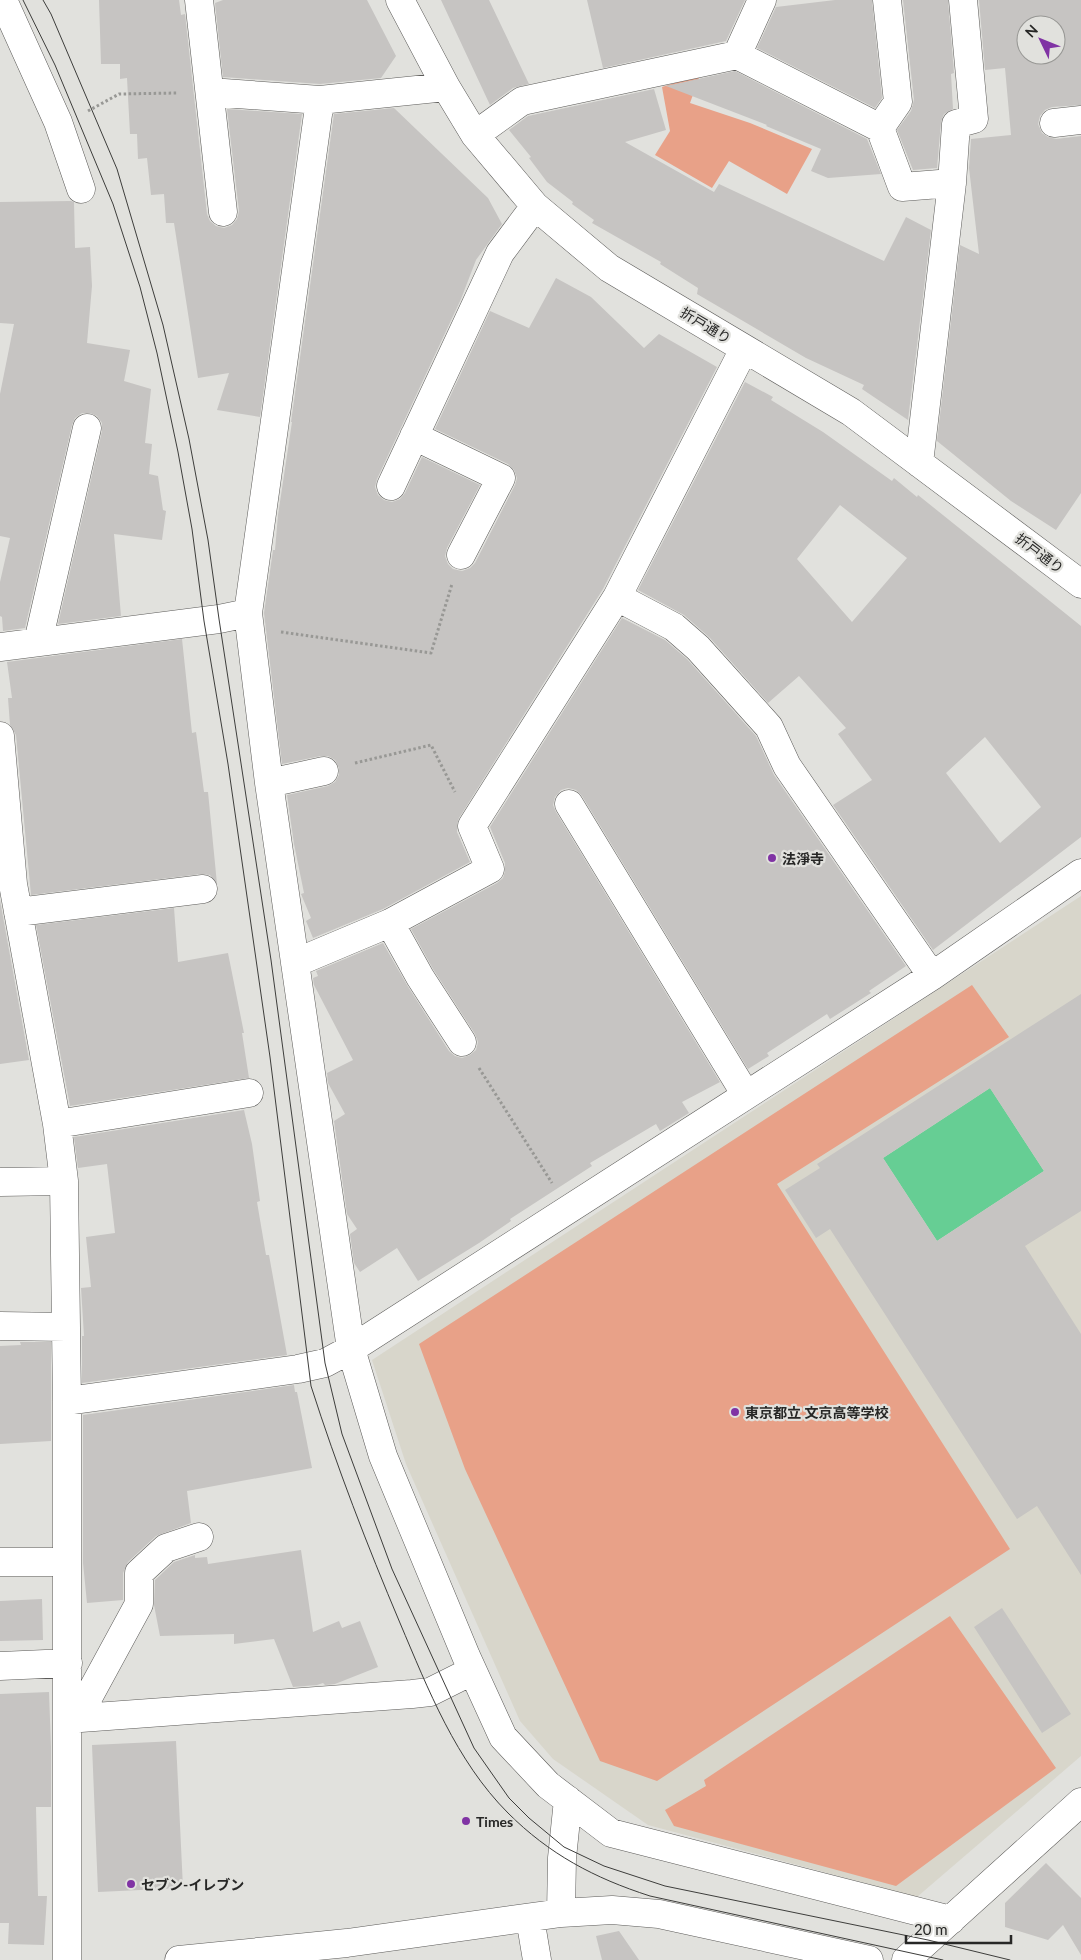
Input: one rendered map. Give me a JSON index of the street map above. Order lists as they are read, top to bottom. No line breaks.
{"streets":{"street":["折戸通り"]},"places":["法淨寺","東京都立 文京高等学校","Times","セブン-イレブン"],"scale_bar":"20 m","north":"top left"}
